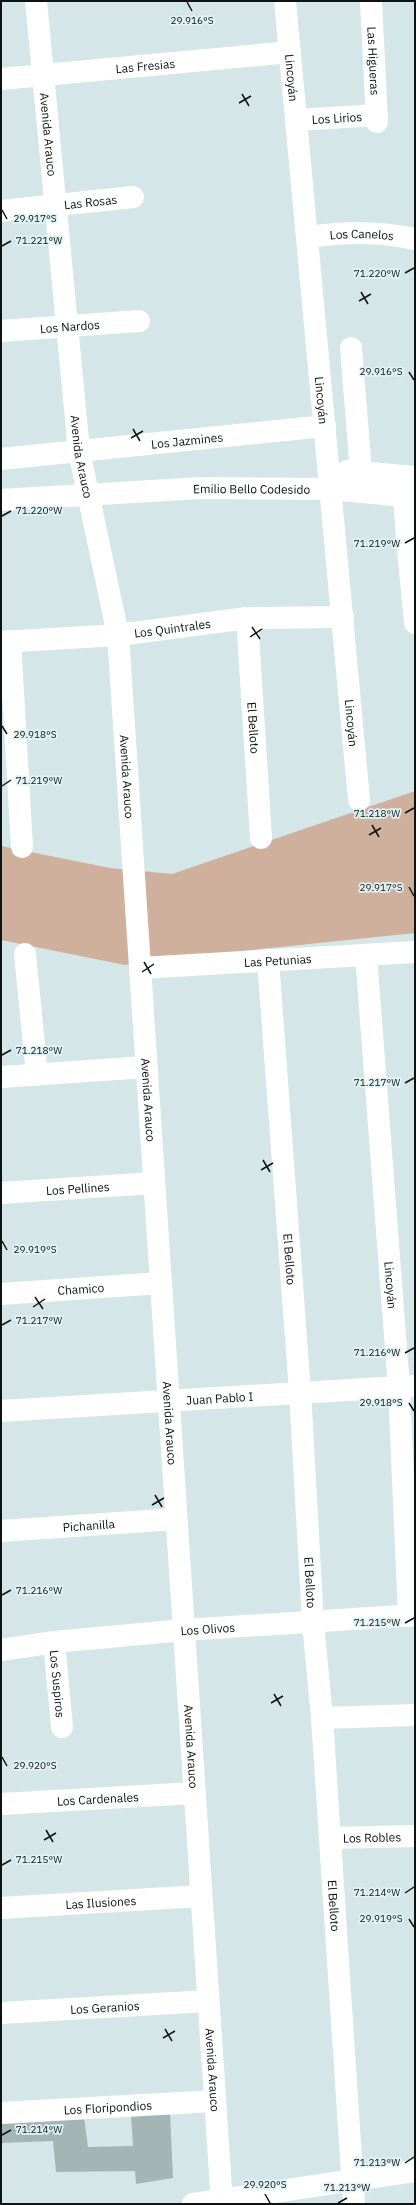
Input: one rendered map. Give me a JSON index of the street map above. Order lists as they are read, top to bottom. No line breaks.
{"streets":{"street":["Las Higueras","Las Fresias","Lincoyán","Los Lirios","Avenida Arauco","Las Rosas","Los Canelos","Los Nardos","Los Jazmines","Emilio Bello Codesido","Los Quintrales","El Belloto","Las Petunias","Los Pellines","Chamico","Juan Pablo I","Pichanilla","Los Olivos","Los Suspiros","Los Cardenales","Los Robles","Las Ilusiones","Los Geranios","Los Floripondios"]},"crossings":[["Las Higueras","Los Lirios"],["Las Fresias","Lincoyán"],["Las Fresias","Avenida Arauco"],["Lincoyán","Los Lirios"],["Lincoyán","Los Canelos"],["Lincoyán","Los Jazmines"],["Lincoyán","Emilio Bello Codesido"],["Lincoyán","Los Quintrales"],["Lincoyán","Las Petunias"],["Lincoyán","Juan Pablo I"],["Lincoyán","Los Olivos"],["Avenida Arauco","Las Rosas"],["Avenida Arauco","Los Nardos"],["Avenida Arauco","Los Jazmines"],["Avenida Arauco","Emilio Bello Codesido"],["Avenida Arauco","Los Quintrales"],["Avenida Arauco","Las Petunias"],["Avenida Arauco","Los Pellines"],["Avenida Arauco","Chamico"],["Avenida Arauco","Juan Pablo I"],["Avenida Arauco","Pichanilla"],["Avenida Arauco","Los Olivos"],["Avenida Arauco","Los Cardenales"],["Avenida Arauco","Las Ilusiones"],["Avenida Arauco","Los Geranios"],["Avenida Arauco","Los Floripondios"],["Los Quintrales","El Belloto"],["El Belloto","Las Petunias"],["El Belloto","Juan Pablo I"],["El Belloto","Los Olivos"],["El Belloto","Los Robles"],["Los Olivos","Los Suspiros"]],"coordinates":["29.916°S","29.917°S","71.221°W","71.220°W","71.219°W","29.918°S","71.218°W","71.217°W","29.919°S","71.216°W","71.215°W","29.920°S","71.214°W","71.213°W"]}
